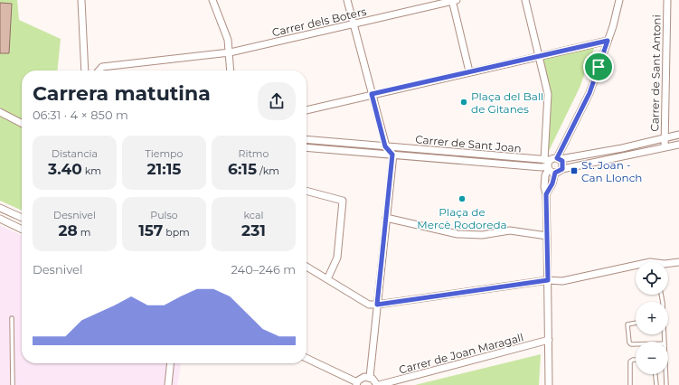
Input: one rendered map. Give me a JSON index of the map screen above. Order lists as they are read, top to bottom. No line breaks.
{"streets":{"street":["Carrer dels Boters","Carrer de Sant Antoni","Carrer de Sant Joan","Carrer de Joan Maragall"]},"places":{"other":["Plaça del Ball de Gitanes","Plaça de Mercè Rodoreda"],"transit":["St. Joan - Can Llonch"]},"page":{"heading":["Carrera matutina","06:31 · 4 × 850 m"],"stats":[["Distancia","3.40 km"],["Tiempo","21:15"],["Ritmo","6:15 /km"],["Desnivel","28 m"],["Pulso","157 bpm"],["kcal","231"]],"chart":["Desnivel","240–246 m"],"map_buttons":["+","−"]}}
